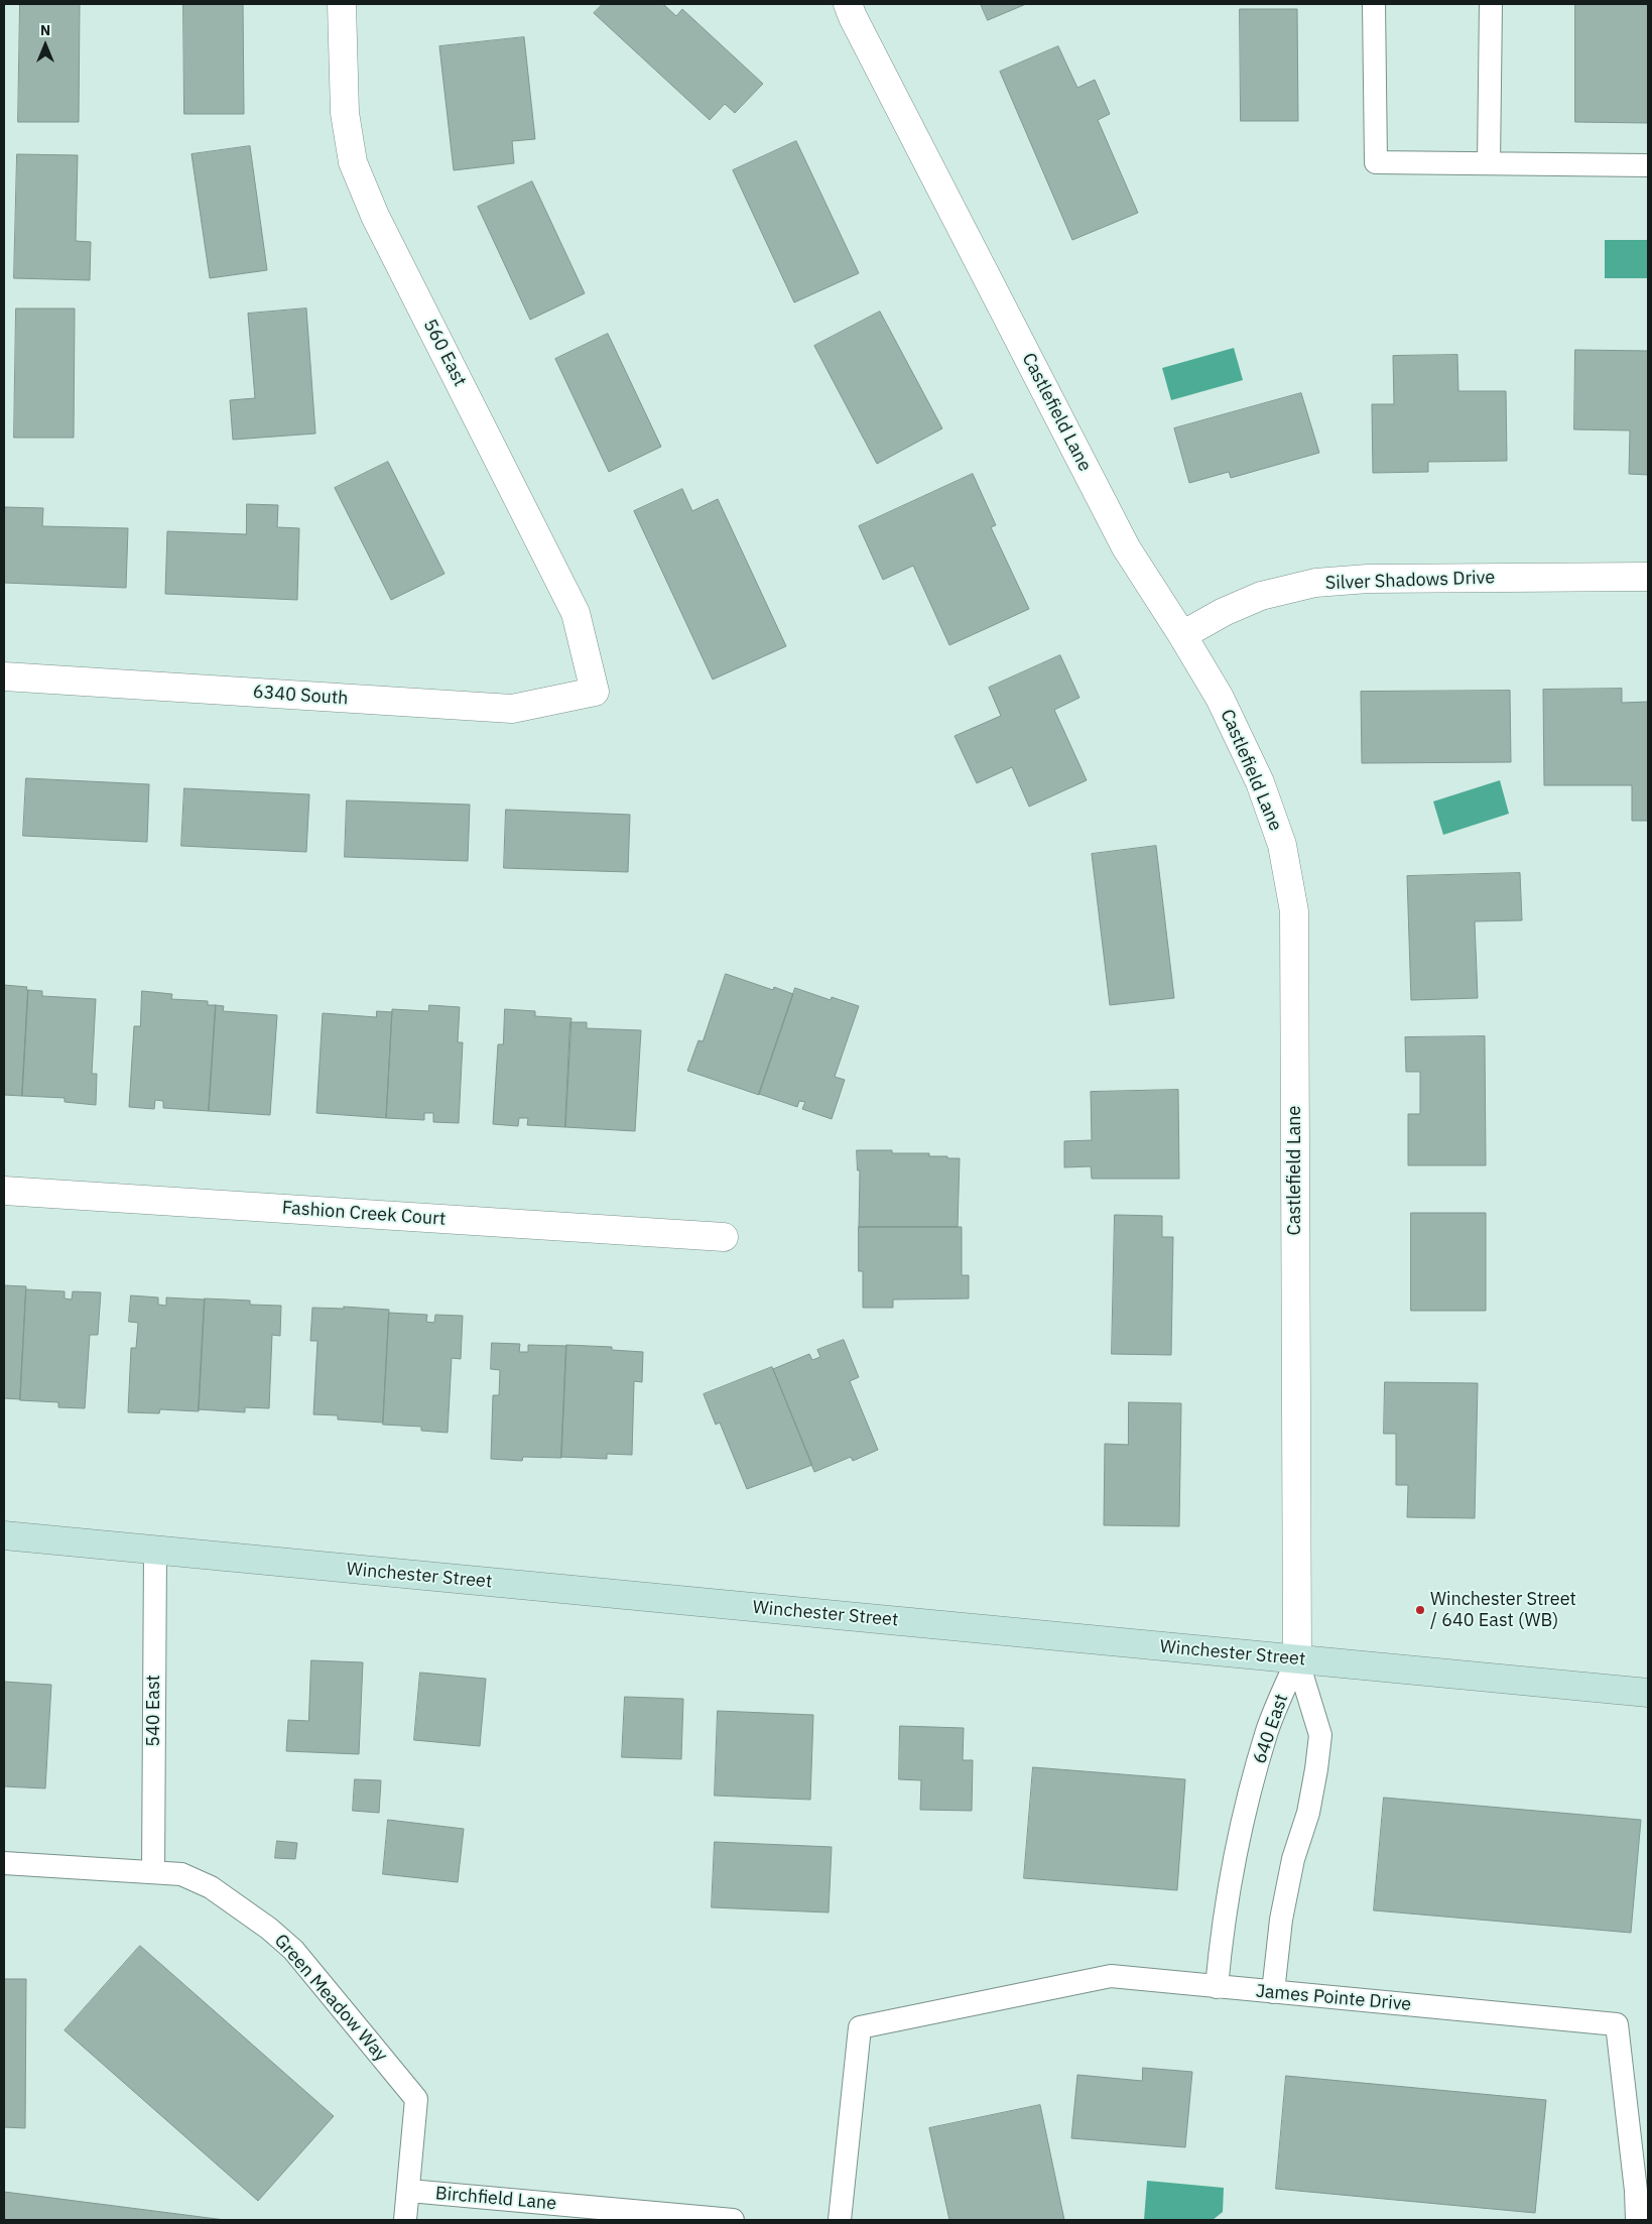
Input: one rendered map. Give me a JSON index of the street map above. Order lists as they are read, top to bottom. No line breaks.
{"streets":{"main road":["Winchester Street"],"street":["560 East","Castlefield Lane","Silver Shadows Drive","6340 South","Fashion Creek Court"],"lane":["540 East","640 East","Green Meadow Way","James Pointe Drive","Birchfield Lane"]},"crossings":[["560 East","6340 South"],["Castlefield Lane","Silver Shadows Drive"],["Castlefield Lane","Winchester Street"],["Castlefield Lane","640 East"],["Winchester Street","540 East"],["Winchester Street","640 East"],["540 East","Green Meadow Way"],["640 East","James Pointe Drive"],["Green Meadow Way","Birchfield Lane"]],"places":["Winchester Street / 640 East (WB)"],"north":"top"}
